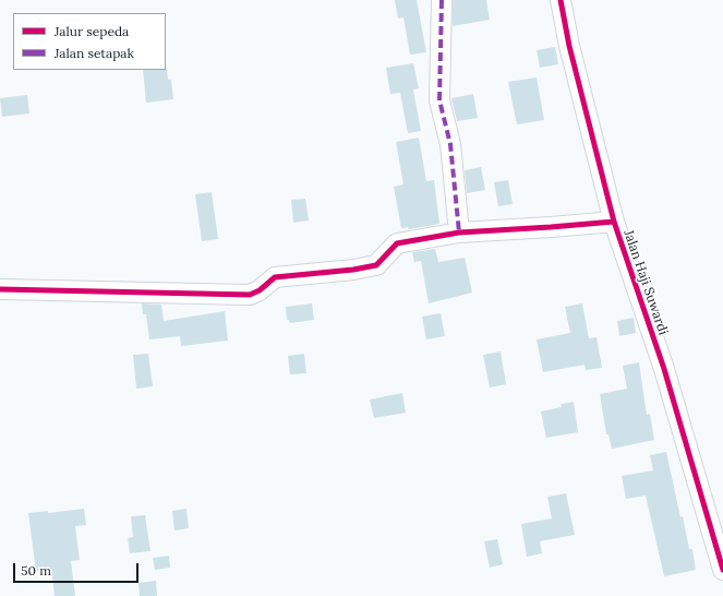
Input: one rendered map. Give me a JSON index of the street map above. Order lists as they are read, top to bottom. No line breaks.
{"streets":{"street":["Jalan Haji Suwardi"]},"legend":["Jalur sepeda","Jalan setapak"],"scale_bar":"50 m"}
